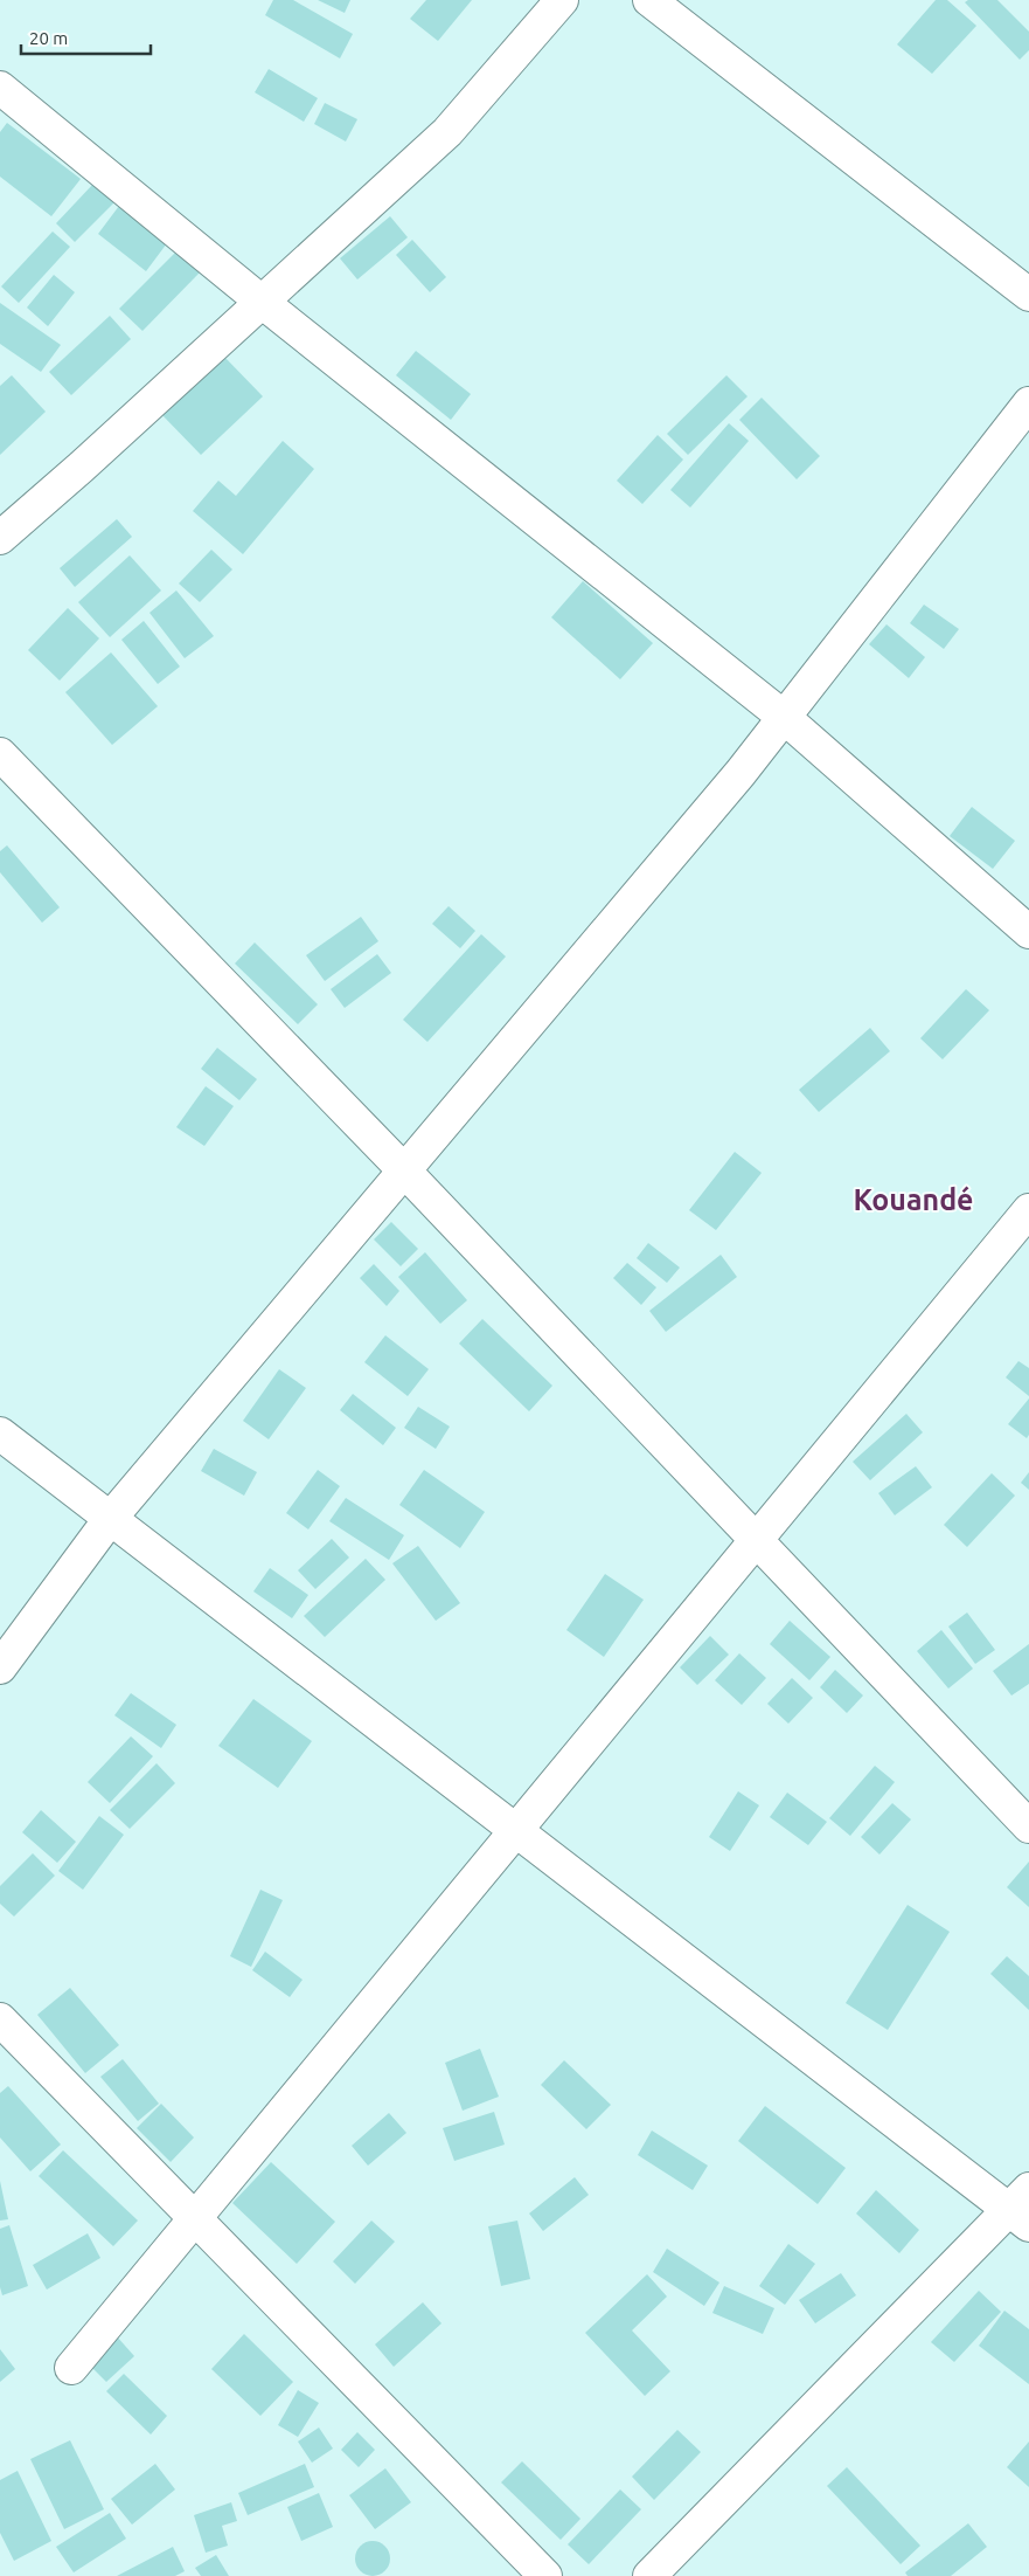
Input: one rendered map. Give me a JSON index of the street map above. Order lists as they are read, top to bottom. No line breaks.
{"districts":["Kouandé"],"scale_bar":"20 m"}
